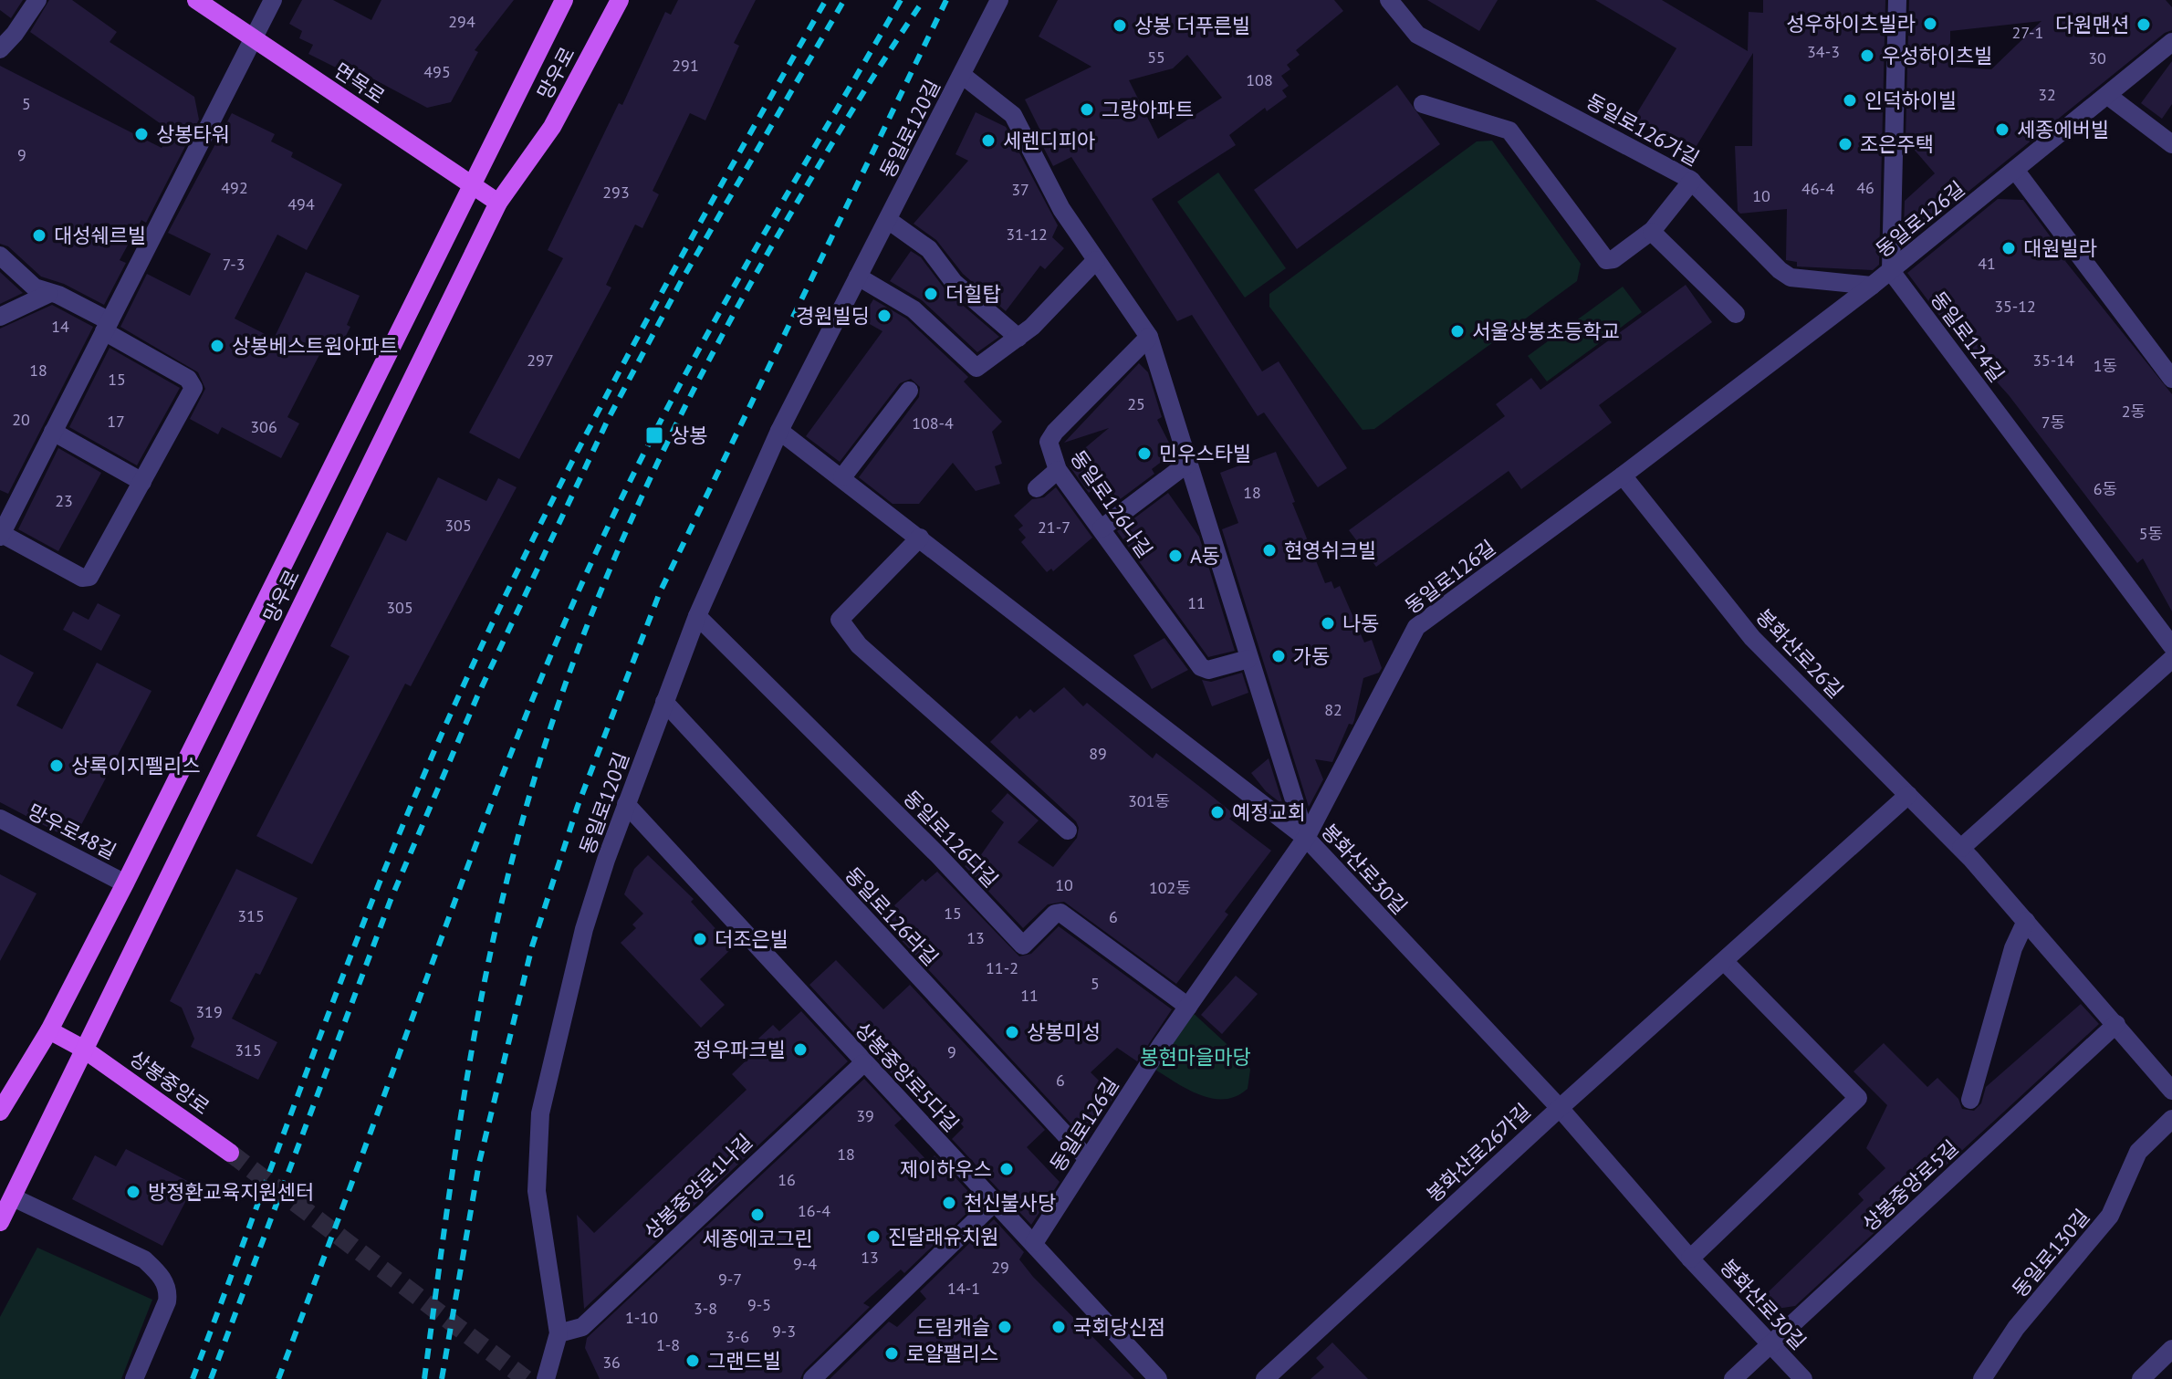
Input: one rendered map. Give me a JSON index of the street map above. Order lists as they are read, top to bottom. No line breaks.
{"streets":{"main road":["망우로","면목로","상봉중앙로"],"street":["동일로120길","동일로126가길","동일로126길","동일로124길","동일로126나길","봉화산로26길","망우로48길","동일로126다길","봉화산로30길","동일로126라길","상봉중앙로5다길","봉화산로26가길","상봉중앙로5길","상봉중앙로1나길","동일로130길"]},"crossings":[["망우로","면목로"],["망우로","망우로48길"],["망우로","상봉중앙로"],["동일로120길","동일로126다길"],["동일로120길","봉화산로30길"],["동일로120길","동일로126라길"],["동일로120길","상봉중앙로5다길"],["동일로120길","상봉중앙로1나길"],["동일로126가길","동일로126길"],["동일로126길","동일로124길"],["동일로126길","봉화산로26길"],["동일로126길","동일로126다길"],["동일로126길","봉화산로30길"],["동일로126길","동일로126라길"],["동일로126길","상봉중앙로5다길"],["봉화산로26길","봉화산로26가길"],["봉화산로26길","상봉중앙로5길"],["봉화산로30길","봉화산로26가길"],["봉화산로30길","상봉중앙로5길"],["상봉중앙로5다길","상봉중앙로1나길"]],"parks":["봉현마을마당"],"places":{"other":["성우하이츠빌라","다원맨션","상봉 더푸른빌","우성하이츠빌","인덕하이빌","그랑아파트","세종에버빌","상봉타워","세렌디피아","조은주택","대성쉐르빌","대원빌라","더힐탑","경원빌딩","서울상봉초등학교","상봉베스트원아파트","민우스타빌","현영쉬크빌","A동","나동","가동","상록이지펠리스","예정교회","더조은빌","상봉미성","정우파크빌","제이하우스","방정환교육지원센터","천신불사당","세종에코그린","진달래유치원","드림캐슬","국회당신점","로얄팰리스","그랜드빌"],"transit":["상봉"]},"house_numbers":["294","27-1","34-3","55","30","291","495","108","32","5","9","492","46","46-4","37","293","10","494","31-12","41","7-3","35-12","14","297","35-14","1동","18","15","25","2동","20","17","7동","108-4","306","6동","18","23","305","21-7","5동","11","305","82","89","301동","10","102동","15","315","6","13","11-2","5","11","319","315","9","6","39","18","16","16-4","13","9-4","29","9-7","14-1","9-5","3-8","1-10","9-3","3-6","1-8","36"]}
